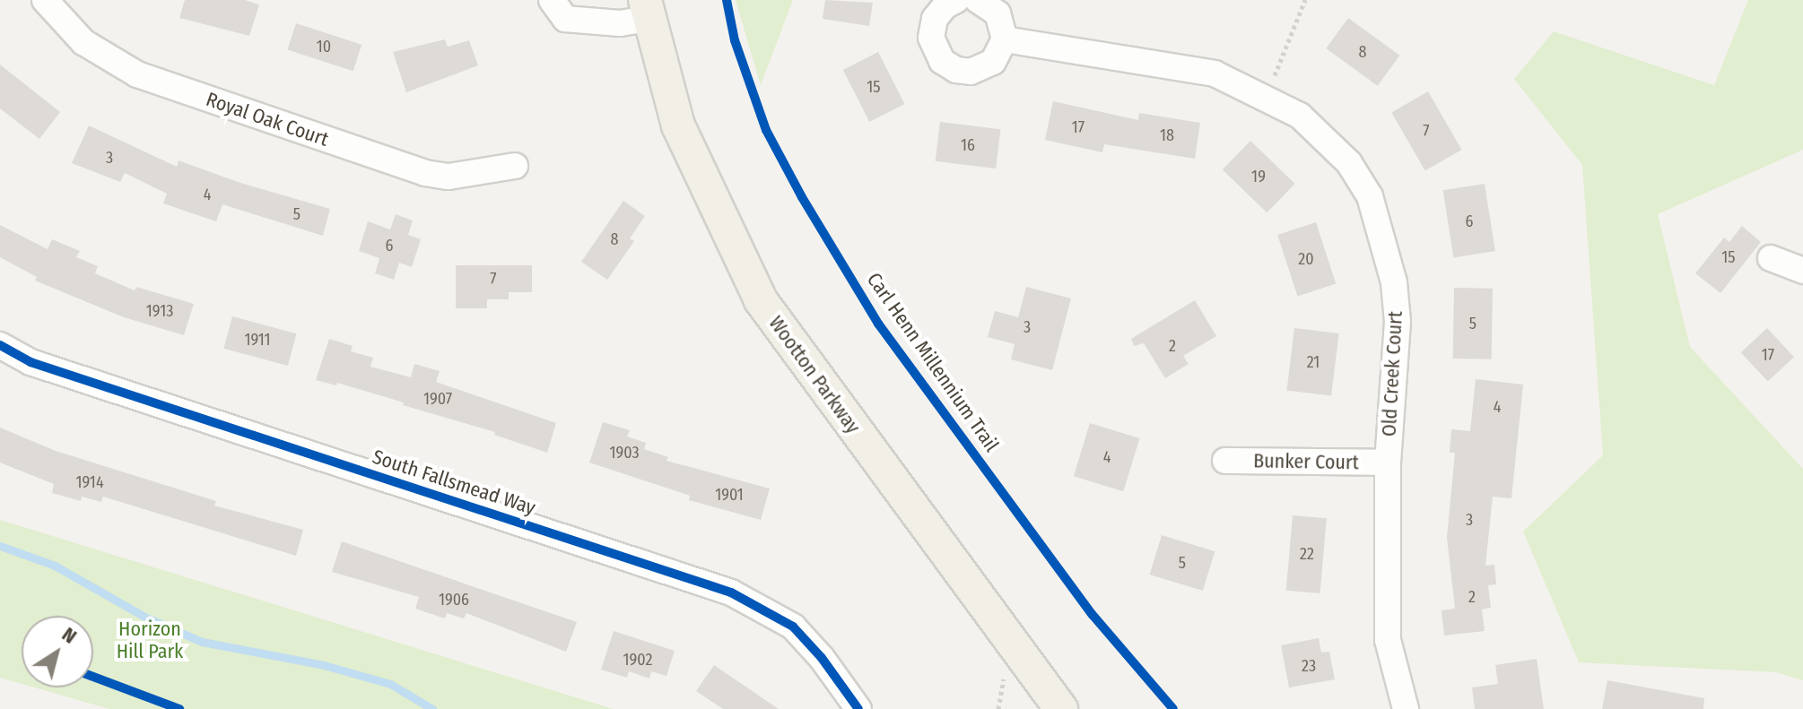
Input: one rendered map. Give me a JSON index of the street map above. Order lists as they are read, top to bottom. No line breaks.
{"streets":{"main road":["Wootton Parkway"],"street":["Royal Oak Court","Old Creek Court","Bunker Court","South Fallsmead Way"],"cycle path":["Carl Henn Millennium Trail"]},"crossings":[["Old Creek Court","Bunker Court"]],"parks":["Horizon Hill Park"],"house_numbers":["10","8","15","17","7","18","16","3","19","4","5","6","8","6","15","20","7","1913","5","3","1911","2","17","21","1907","4","1903","4","1914","1901","3","22","5","2","1906","1902","23"],"north":"top right"}
